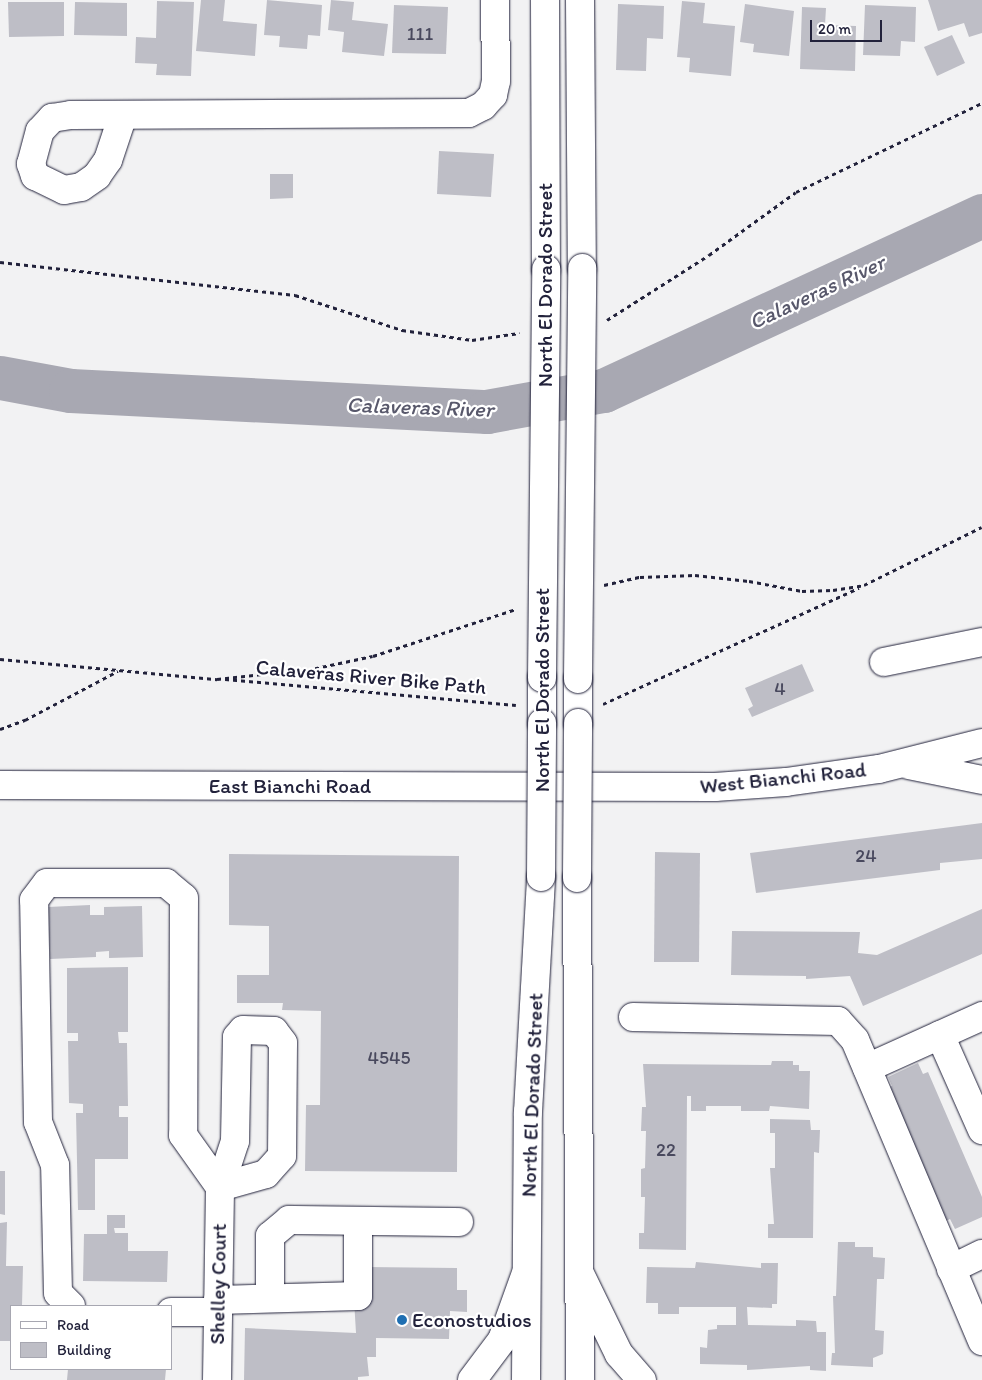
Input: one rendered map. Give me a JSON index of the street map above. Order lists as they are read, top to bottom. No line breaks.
{"streets":{"main road":["North El Dorado Street","West Bianchi Road","East Bianchi Road","Shelley Court"],"path":["Calaveras River Bike Path"]},"crossings":[["North El Dorado Street","Calaveras River Bike Path"],["West Bianchi Road","East Bianchi Road"]],"water":["Calaveras River"],"places":["Econostudios"],"house_numbers":["111","4","24","4545","22"],"legend":["Road","Building"],"scale_bar":"20 m"}
